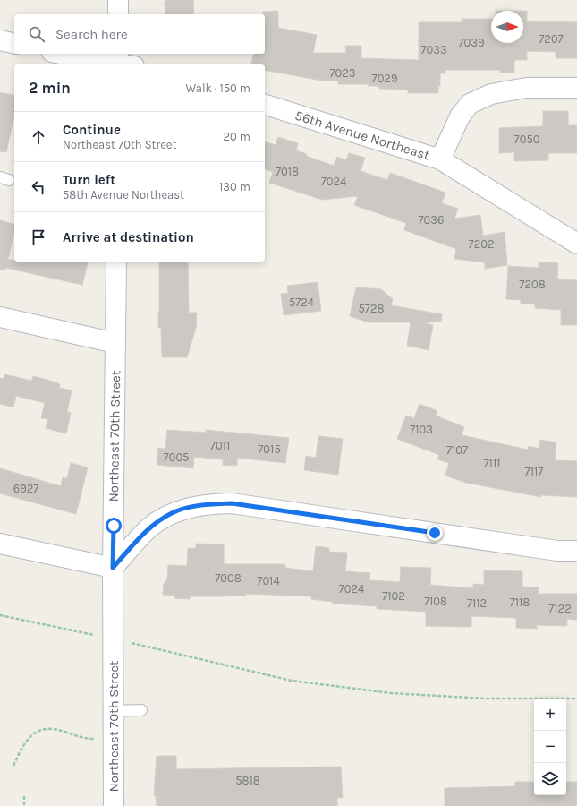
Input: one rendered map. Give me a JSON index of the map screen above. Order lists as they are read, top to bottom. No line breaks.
{"streets":{"street":["56th Avenue Northeast","Northeast 70th Street"]},"house_numbers":["7207","7039","7033","7023","7029","7050","7018","7024","7036","7202","7208","5724","5728","7103","7011","7015","7107","7005","7111","7117","6927","7008","7014","7024","7102","7108","7118","7112","7122","5818"],"north":"right","page":{"search":"Search here","heading":["2 min","Walk · 150 m"],"list":[["Continue","Northeast 70th Street","20 m"],["Turn left","58th Avenue Northeast","130 m"],"Arrive at destination"],"map_buttons":["+","−"]}}
